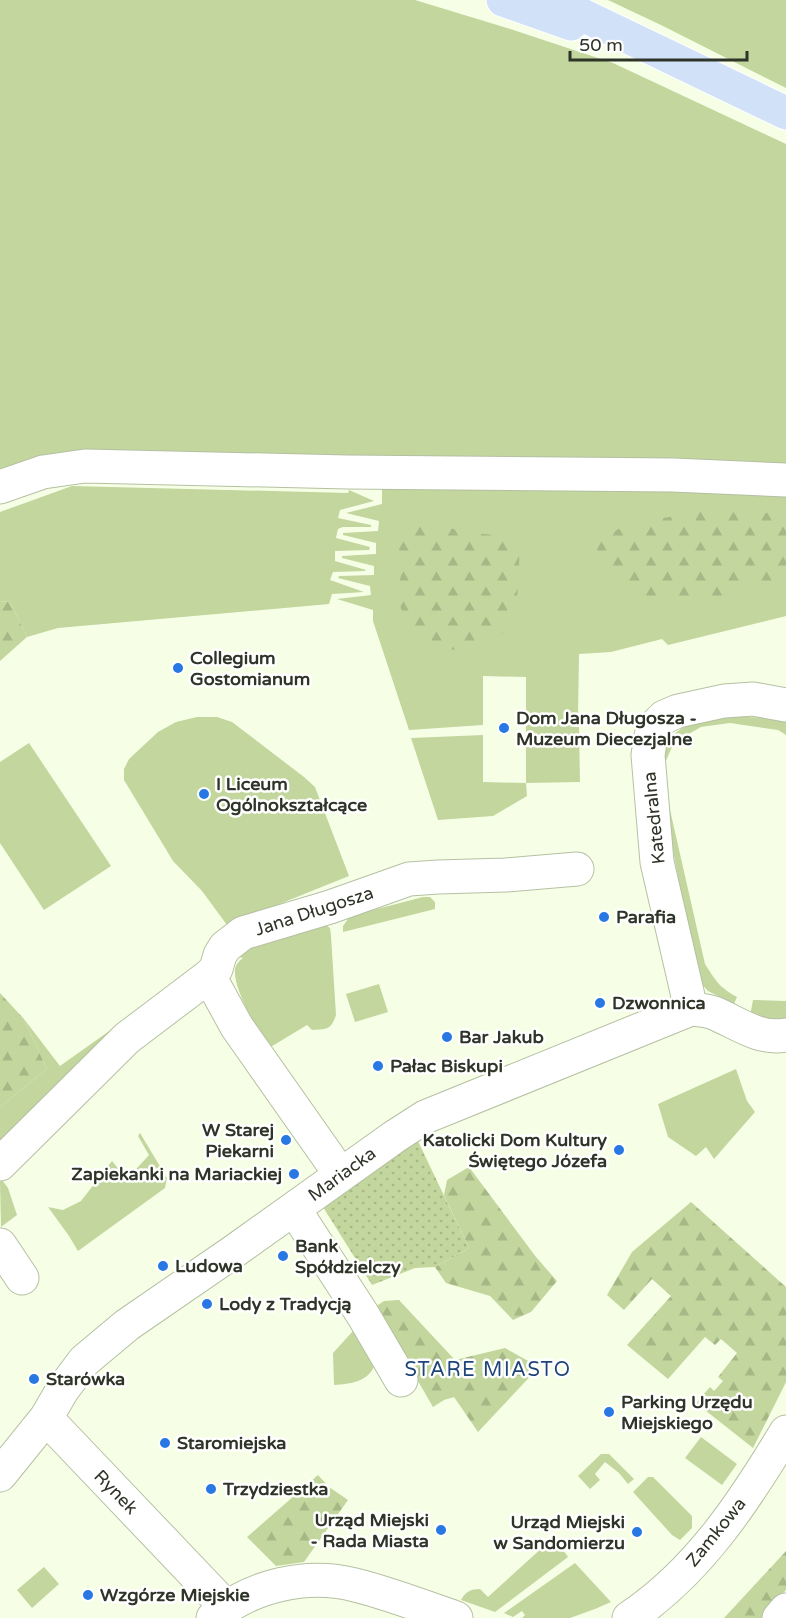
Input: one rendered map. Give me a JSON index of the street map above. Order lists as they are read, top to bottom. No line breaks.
{"streets":{"street":["Katedralna","Jana Długosza","Mariacka","Rynek","Zamkowa"]},"crossings":[["Katedralna","Mariacka"],["Mariacka","Rynek"]],"districts":["STARE MIASTO"],"places":["Collegium Gostomianum","Dom Jana Długosza - Muzeum Diecezjalne","I Liceum Ogólnokształcące","Parafia","Dzwonnica","Bar Jakub","Pałac Biskupi","W Starej Piekarni","Katolicki Dom Kultury Świętego Józefa","Zapiekanki na Mariackiej","Bank Spółdzielczy","Ludowa","Lody z Tradycją","Starówka","Parking Urzędu Miejskiego","Staromiejska","Trzydziestka","Urząd Miejski - Rada Miasta","Urząd Miejski w Sandomierzu","Wzgórze Miejskie"],"scale_bar":"50 m"}
